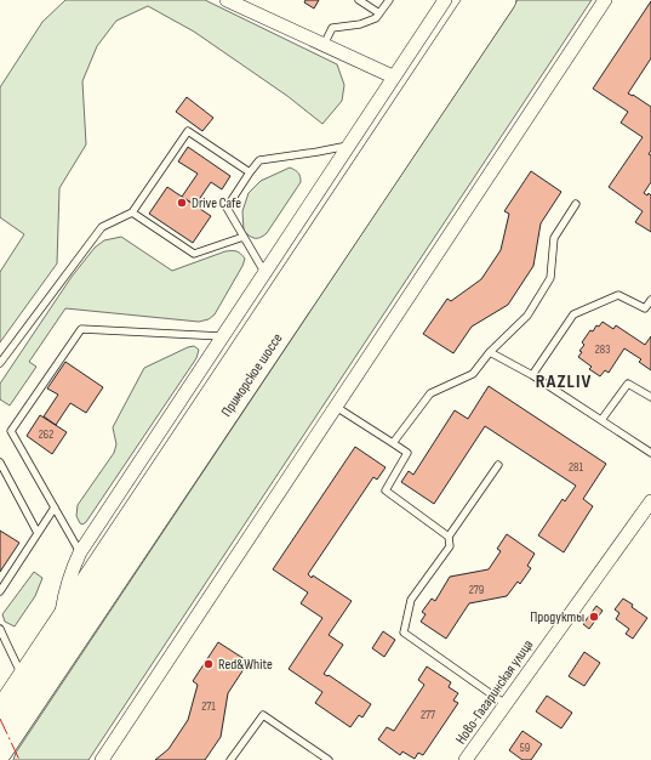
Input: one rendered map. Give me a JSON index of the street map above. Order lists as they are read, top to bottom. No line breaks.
{"streets":{"highway":["Приморское шоссе"],"street":["Ново-Гагаринская улица"]},"districts":["RAZLIV"],"places":["Drive Cafe","Продукты","Red&White"],"house_numbers":["283","262","281","279","271","277","59"]}
